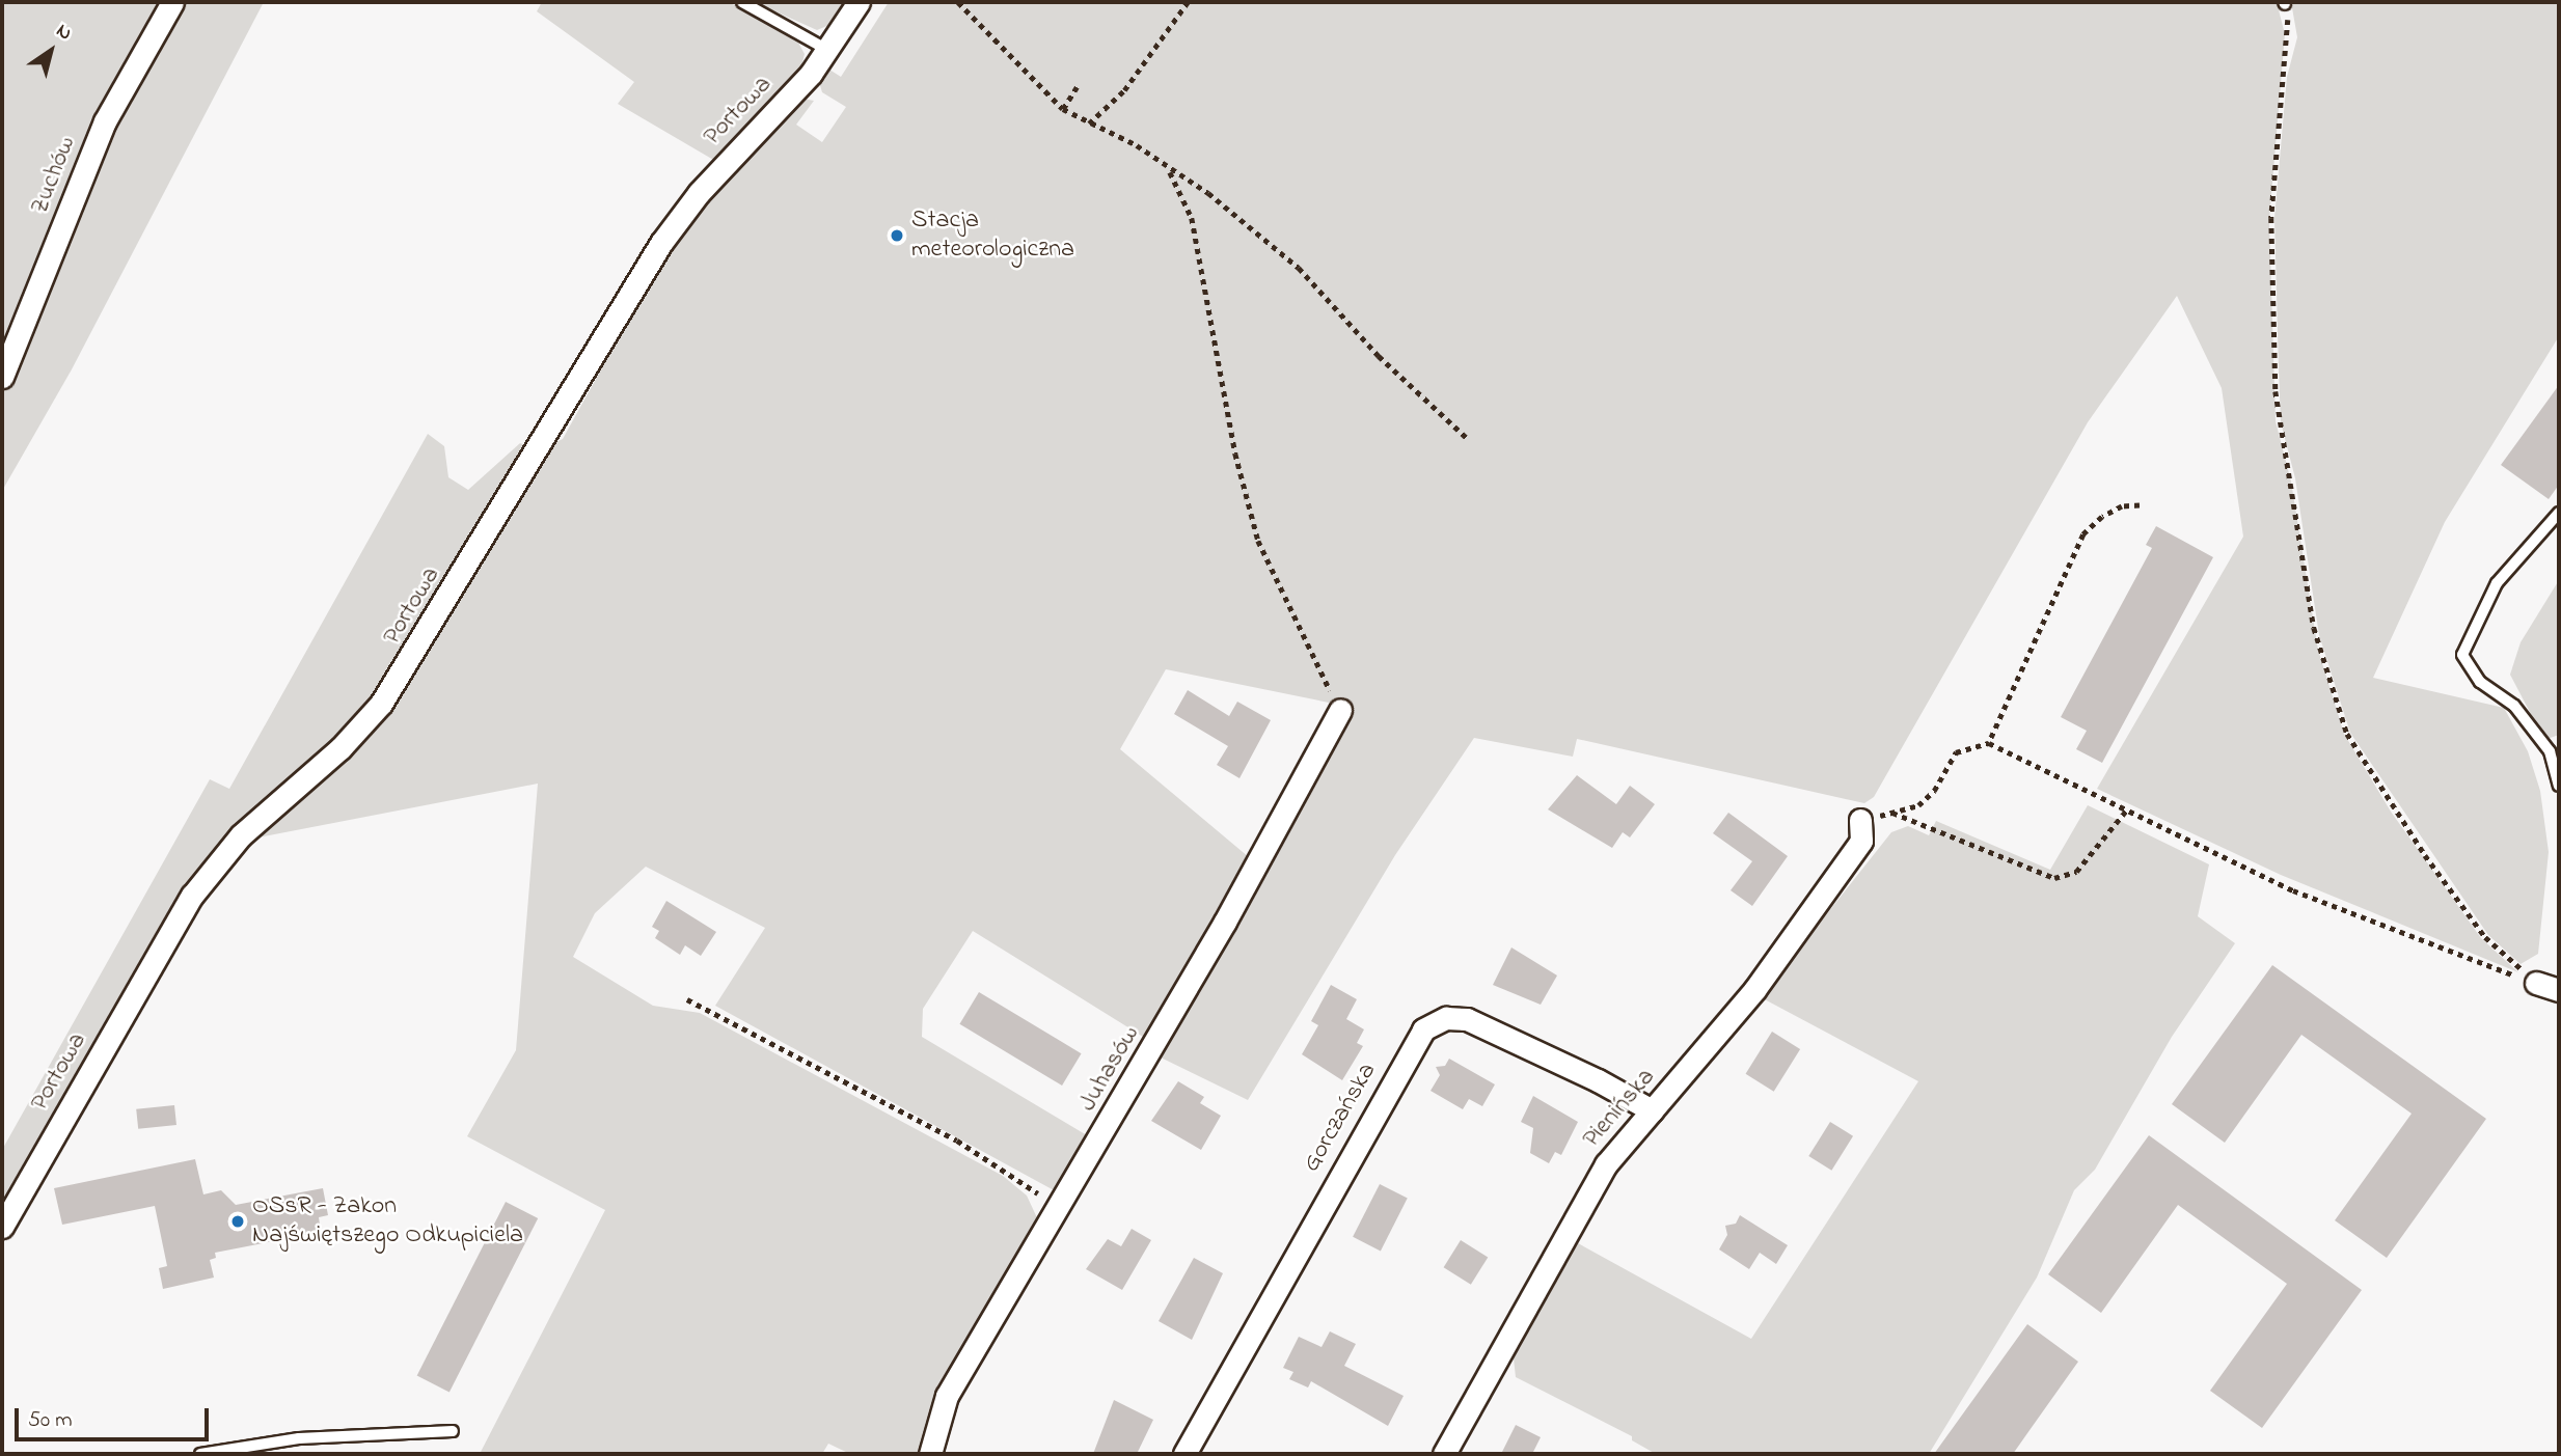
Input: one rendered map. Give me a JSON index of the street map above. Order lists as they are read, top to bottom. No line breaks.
{"streets":{"street":["Portowa","Zuchów","Juhasów","Pienińska","Gorczańska"]},"crossings":[["Pienińska","Gorczańska"]],"places":["Stacja meteorologiczna","OSsR - Zakon Najświętszego Odkupiciela"],"scale_bar":"50 m","north":"top right"}
